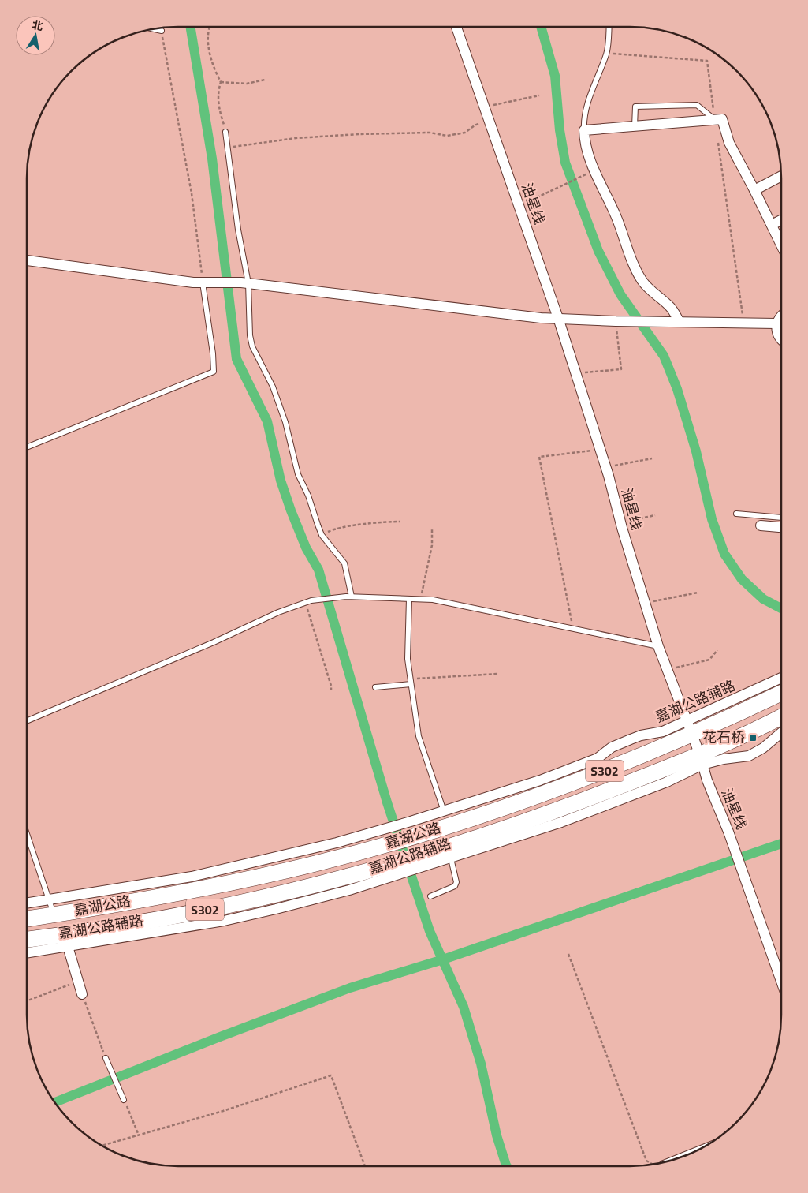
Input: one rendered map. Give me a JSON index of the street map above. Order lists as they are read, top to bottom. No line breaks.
{"streets":{"main road":["S302","嘉湖公路"],"street":["油星线","嘉湖公路辅路"]},"crossings":[["油星线","嘉湖公路辅路"],["油星线","嘉湖公路"],["嘉湖公路辅路","嘉湖公路"]],"places":{"transit":["花石桥"]},"north":"top"}
